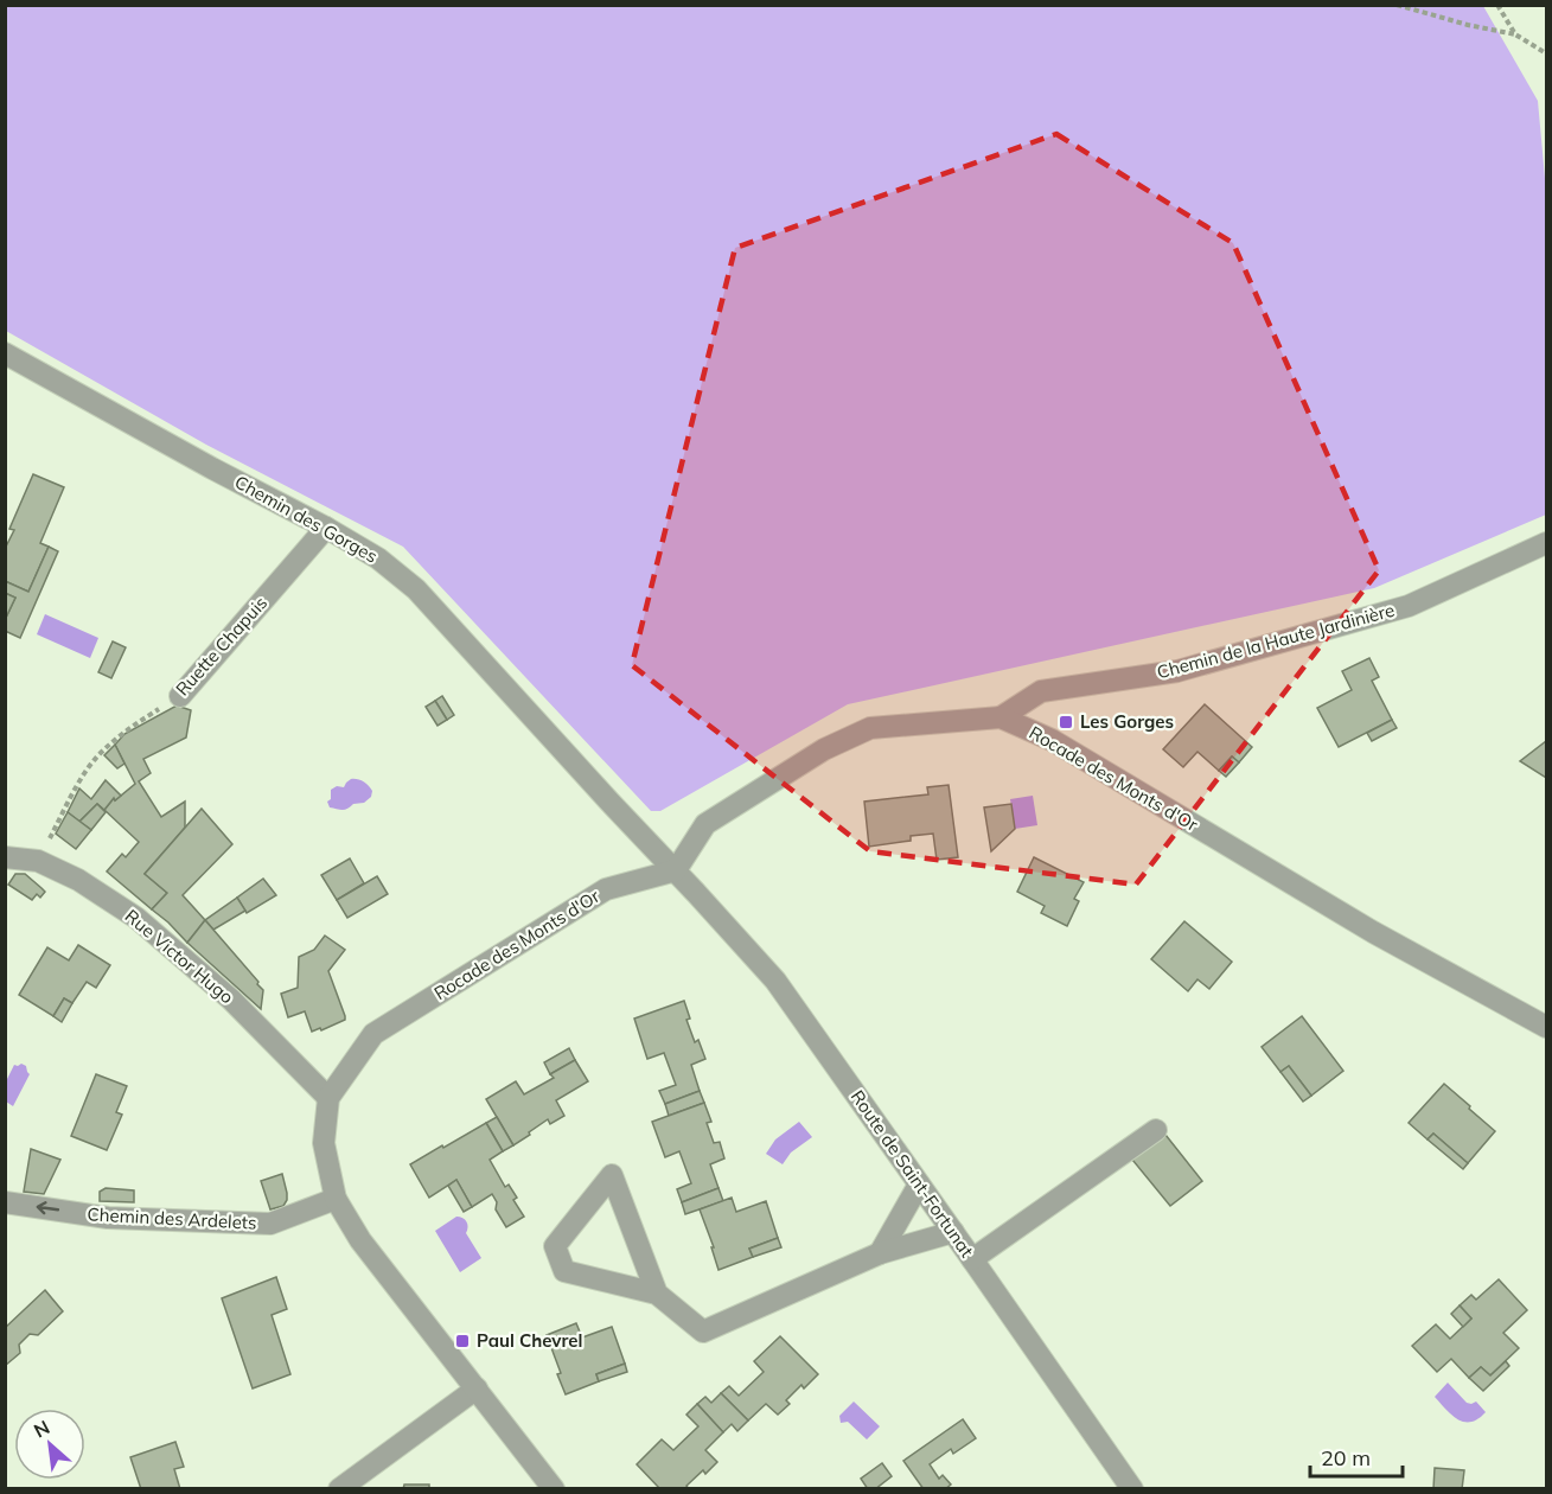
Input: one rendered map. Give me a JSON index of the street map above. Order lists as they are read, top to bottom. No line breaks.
{"streets":{"street":["Chemin des Gorges","Chemin de la Haute Jardinière","Ruette Chapuis","Rocade des Monts d'Or","Rue Victor Hugo","Route de Saint-Fortunat","Chemin des Ardelets"]},"crossings":[["Chemin des Gorges","Ruette Chapuis"],["Chemin des Gorges","Rocade des Monts d'Or"],["Chemin des Gorges","Route de Saint-Fortunat"],["Chemin de la Haute Jardinière","Rocade des Monts d'Or"],["Ruette Chapuis","Rue Victor Hugo"],["Rocade des Monts d'Or","Rue Victor Hugo"],["Rocade des Monts d'Or","Route de Saint-Fortunat"],["Rocade des Monts d'Or","Chemin des Ardelets"]],"one_way":["Chemin des Ardelets"],"places":{"transit":["Les Gorges","Paul Chevrel"]},"scale_bar":"20 m","north":"top left"}
